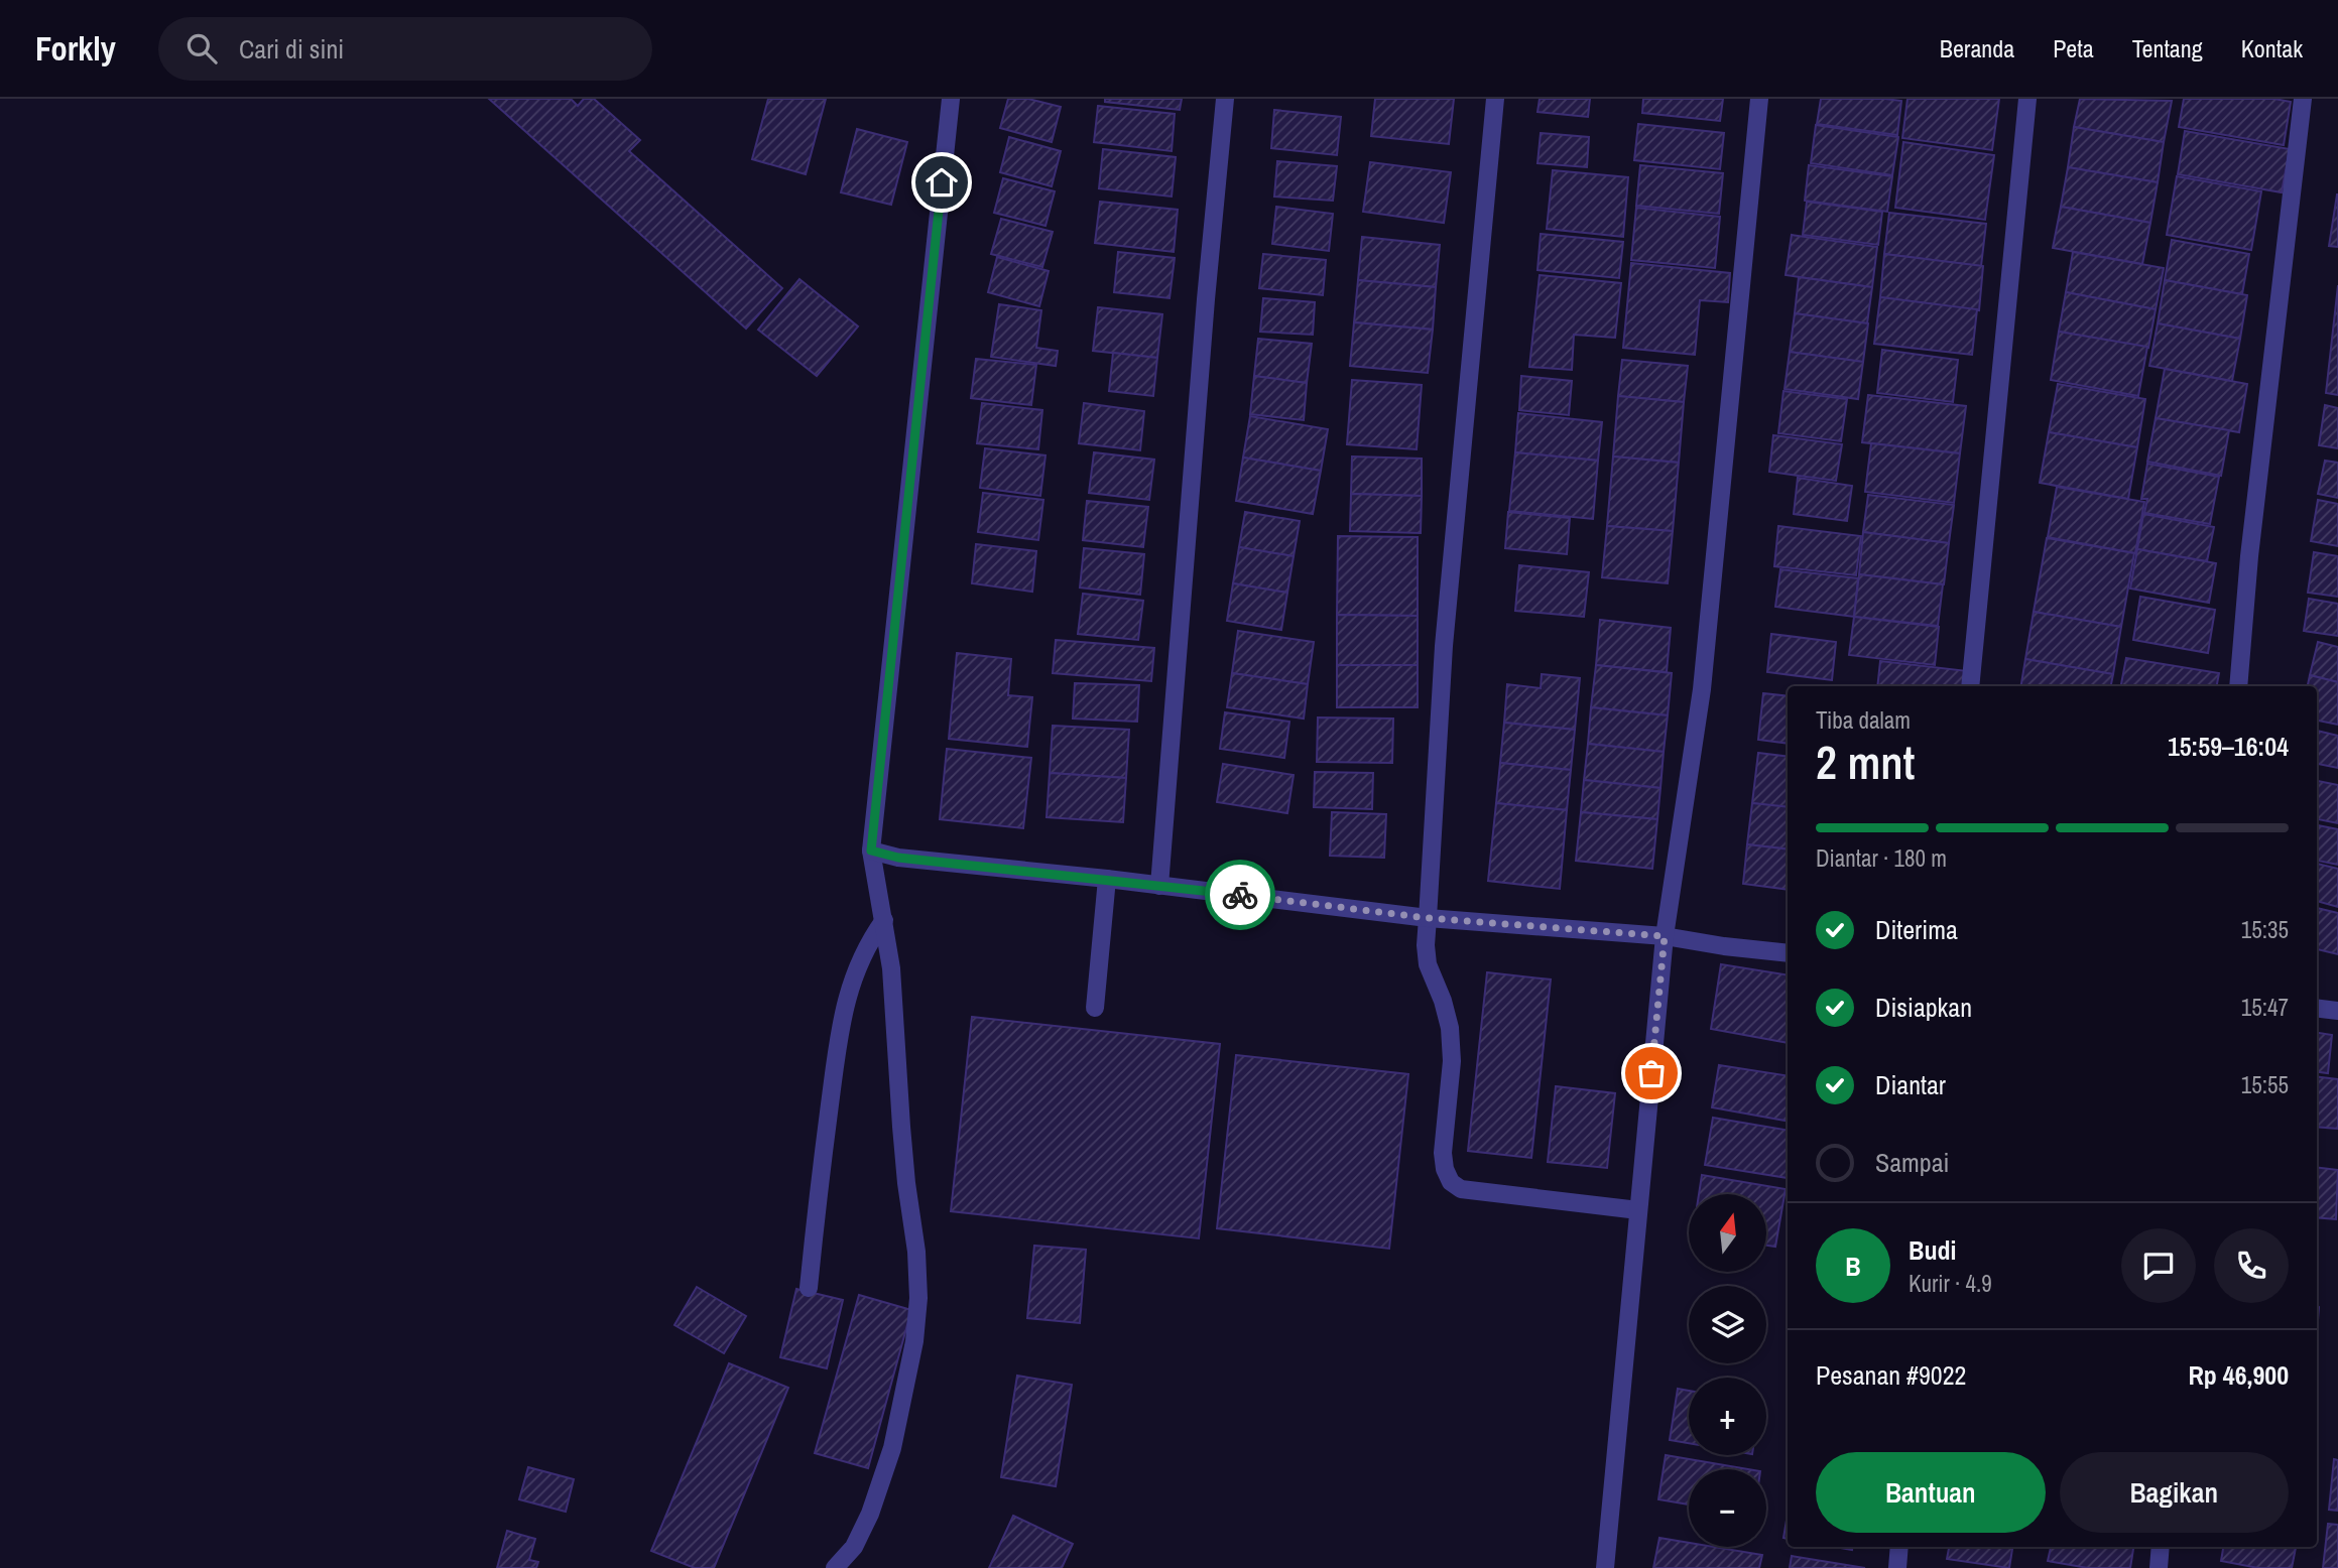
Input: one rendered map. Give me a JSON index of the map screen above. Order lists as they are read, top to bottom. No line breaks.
{"north":"top","page":{"header":"Forkly","search":"Cari di sini","nav":["Beranda","Peta","Tentang","Kontak"],"heading":["2 mnt","Tiba dalam","15:59–16:04"],"panel":["Budi","Kurir · 4.9","Pesanan #9022","Rp 46,900"],"bar":"Diantar · 180 m","list":[["Diterima","15:35"],["Disiapkan","15:47"],["Diantar","15:55"],"Sampai"],"map_buttons":["+","−"],"round":"B","buttons":["Bantuan","Bagikan"]}}
